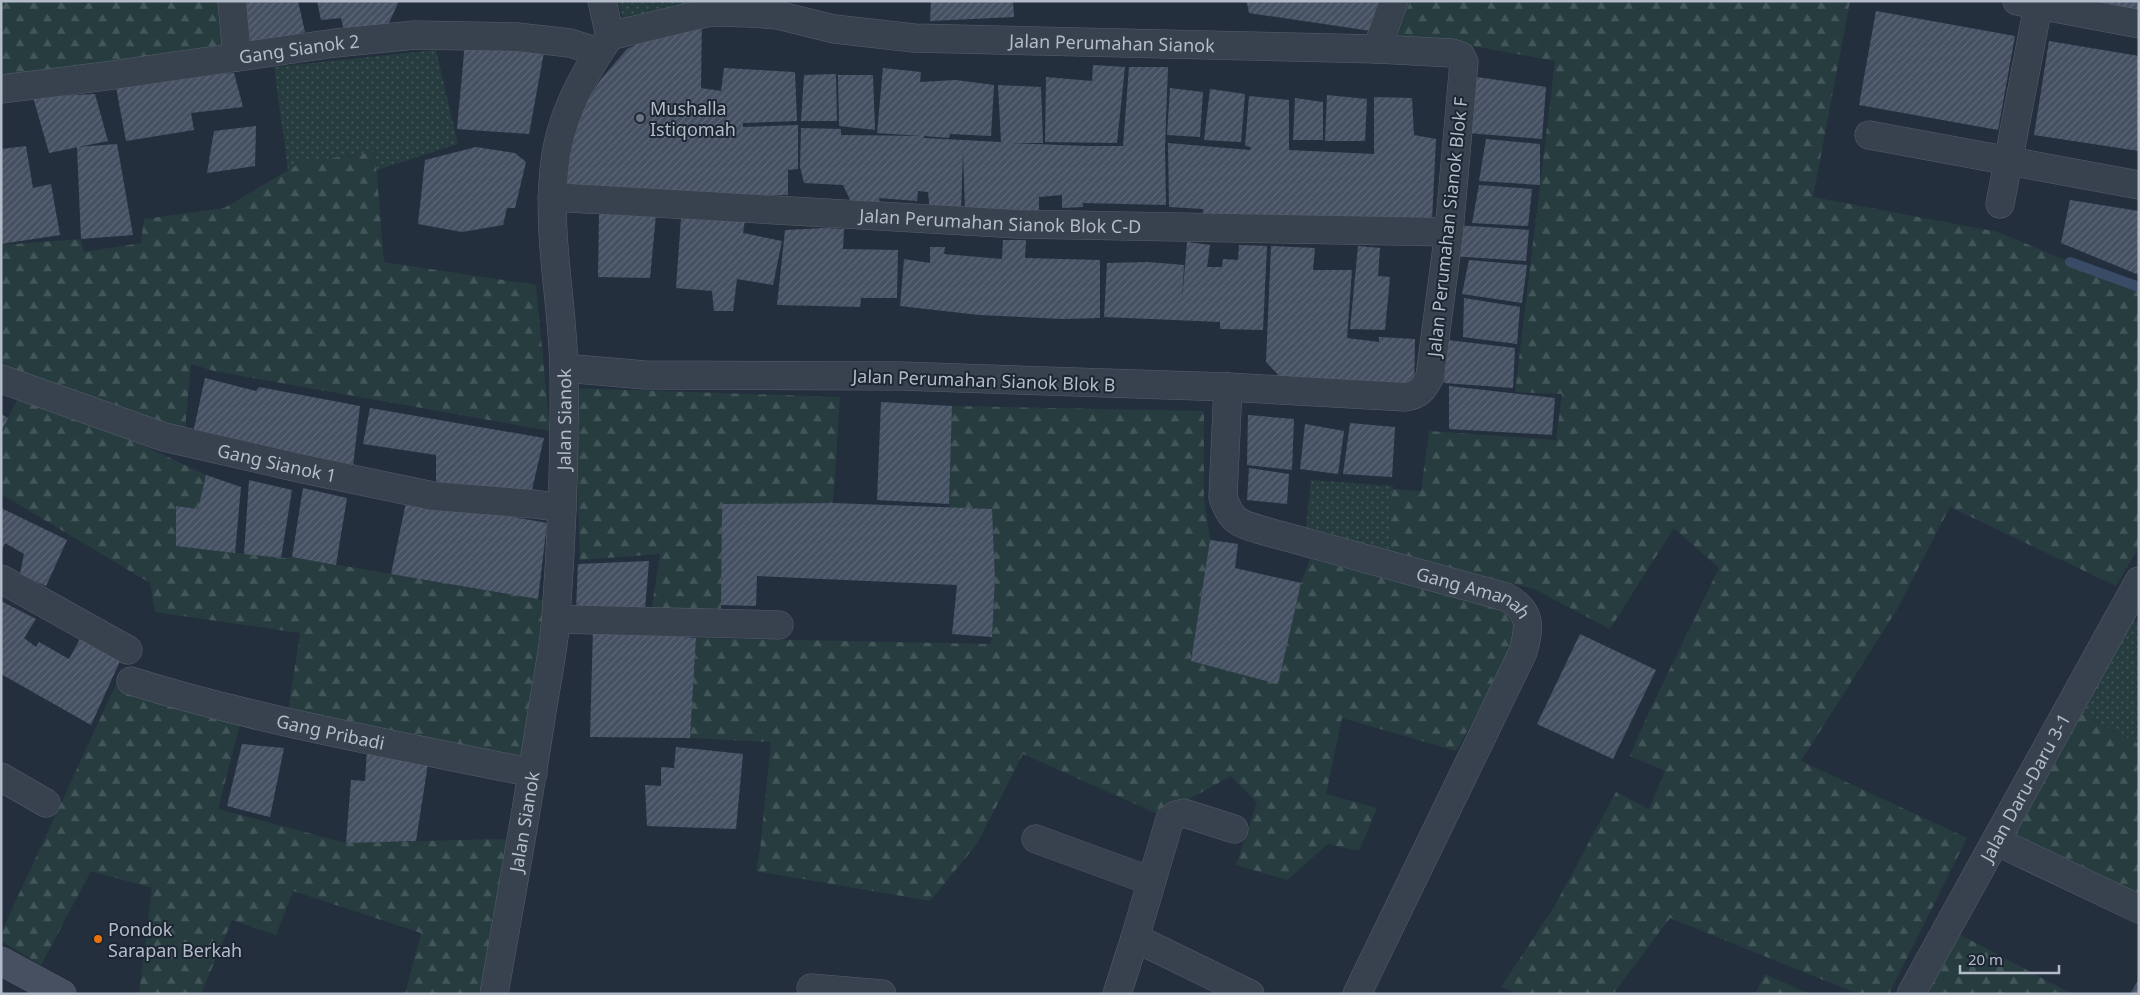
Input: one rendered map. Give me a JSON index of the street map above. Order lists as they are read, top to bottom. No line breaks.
{"streets":{"street":["Jalan Perumahan Sianok","Gang Sianok 2","Jalan Perumahan Sianok Blok C-D","Jalan Perumahan Sianok Blok F","Jalan Perumahan Sianok Blok B","Jalan Sianok","Gang Sianok 1","Gang Amanah","Gang Pribadi","Jalan Daru-Daru 3-1"]},"crossings":[["Jalan Perumahan Sianok","Jalan Perumahan Sianok Blok F"],["Gang Sianok 2","Jalan Sianok"],["Jalan Perumahan Sianok Blok C-D","Jalan Perumahan Sianok Blok F"],["Jalan Perumahan Sianok Blok C-D","Jalan Sianok"],["Jalan Perumahan Sianok Blok F","Jalan Perumahan Sianok Blok B"],["Jalan Perumahan Sianok Blok B","Jalan Sianok"],["Jalan Perumahan Sianok Blok B","Gang Amanah"],["Jalan Sianok","Gang Sianok 1"],["Jalan Sianok","Gang Pribadi"]],"places":["Mushalla Istiqomah","Pondok Sarapan Berkah"],"scale_bar":"20 m"}
